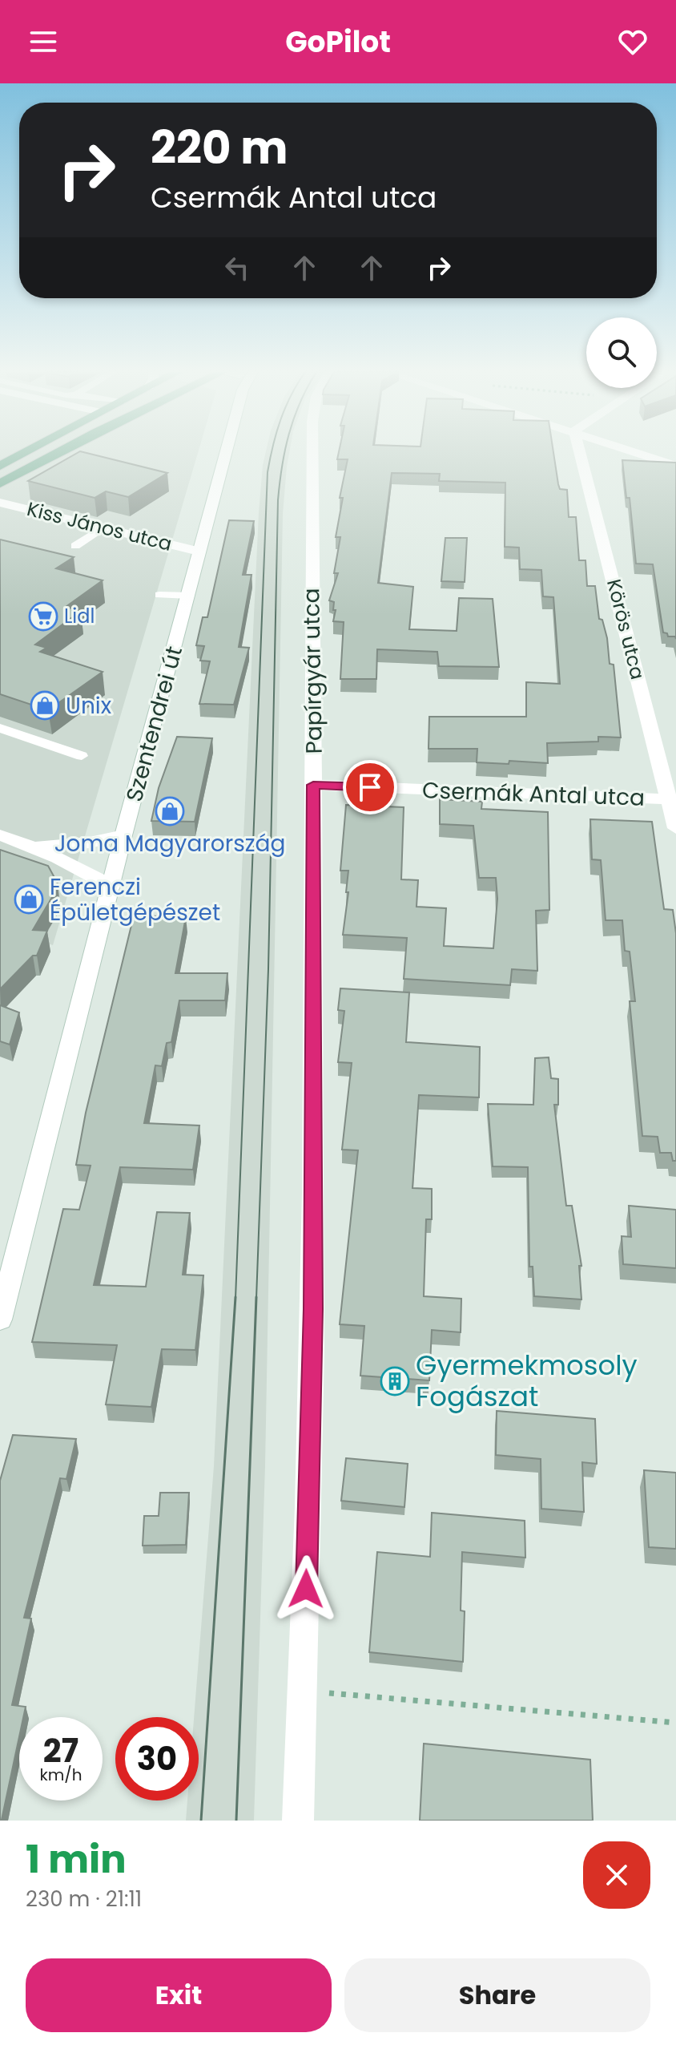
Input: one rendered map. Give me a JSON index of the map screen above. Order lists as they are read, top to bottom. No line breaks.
{"streets":{"street":["Kiss János utca","Körös utca","Papírgyár utca","Szentendrei út","Csermák Antal utca"]},"crossings":[["Kiss János utca","Szentendrei út"],["Körös utca","Csermák Antal utca"],["Papírgyár utca","Csermák Antal utca"]],"places":{"supermarket":["Lidl"],"shop":["Unix","Joma Magyarország","Ferenczi Épületgépészet"],"building":["Gyermekmosoly Fogászat"]},"page":{"header":"GoPilot","turn":["220 m","Csermák Antal utca"],"speed":"27 km/h","limit":"30","heading":["1 min","230 m · 21:11"],"buttons":["Exit","Share"]}}
